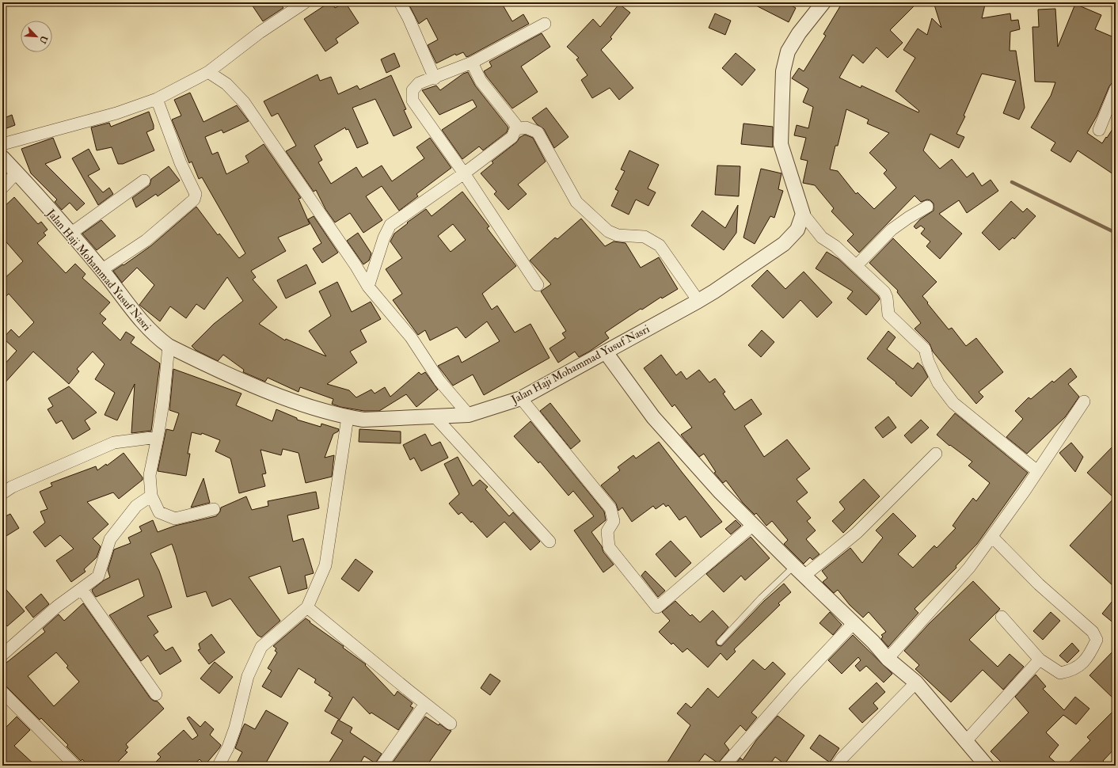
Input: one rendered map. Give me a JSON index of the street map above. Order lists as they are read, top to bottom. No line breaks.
{"streets":{"street":["Jalan Haji Mohammad Yusuf Nasri"]},"north":"bottom right"}
